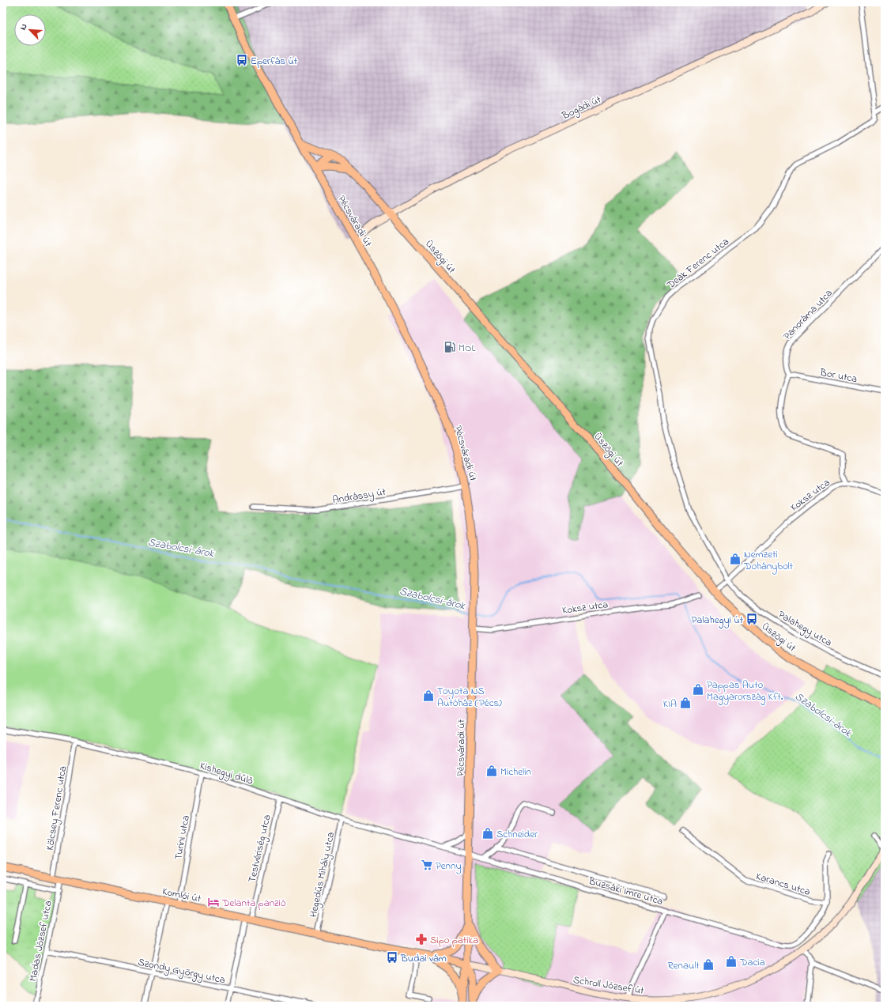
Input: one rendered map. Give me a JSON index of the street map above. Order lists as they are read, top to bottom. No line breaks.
{"streets":{"main road":["Bogádi út","Pécsváradi út","Üszögi út","Komlói út","Schroll József út"],"street":["Deák Ferenc utca","Panoráma utca","Bor utca","Koksz utca","Andrássy út","Palahegy utca","Kishegyi dűlő","Kölcsey Ferenc utca","Turini utca","Testvériség utca","Hegedüs Mihály utca","Karancs utca","Buzsáki Imre utca","Madas József utca","Szondy György utca"]},"crossings":[["Bogádi út","Pécsváradi út"],["Bogádi út","Üszögi út"],["Pécsváradi út","Üszögi út"],["Pécsváradi út","Koksz utca"],["Pécsváradi út","Andrássy út"],["Pécsváradi út","Kishegyi dűlő"],["Pécsváradi út","Buzsáki Imre utca"],["Pécsváradi út","Komlói út"],["Pécsváradi út","Schroll József út"],["Üszögi út","Koksz utca"],["Deák Ferenc utca","Koksz utca"],["Deák Ferenc utca","Palahegy utca"],["Panoráma utca","Bor utca"],["Panoráma utca","Koksz utca"],["Koksz utca","Palahegy utca"],["Kishegyi dűlő","Kölcsey Ferenc utca"],["Kishegyi dűlő","Turini utca"],["Kishegyi dűlő","Testvériség utca"],["Kishegyi dűlő","Hegedüs Mihály utca"],["Kishegyi dűlő","Buzsáki Imre utca"],["Kölcsey Ferenc utca","Komlói út"],["Turini utca","Komlói út"],["Testvériség utca","Komlói út"],["Testvériség utca","Szondy György utca"],["Hegedüs Mihály utca","Komlói út"],["Karancs utca","Buzsáki Imre utca"],["Komlói út","Madas József utca"],["Komlói út","Schroll József út"],["Madas József utca","Szondy György utca"]],"water":["Szabolcsi-árok"],"places":{"bus stop":["Eperfás út","Palahegyi út","Budai vám"],"fuel station":["MOL"],"shop":["Nemzeti Dohánybolt","Pappas Auto Magyarország Kft.","Toyota NS Autóház (Pécs)","KIA","Michelin","Schneider","Dacia","Renault"],"supermarket":["Penny"],"hotel":["Delanta panzió"],"pharmacy":["Sipo patika"]},"north":"top left"}
